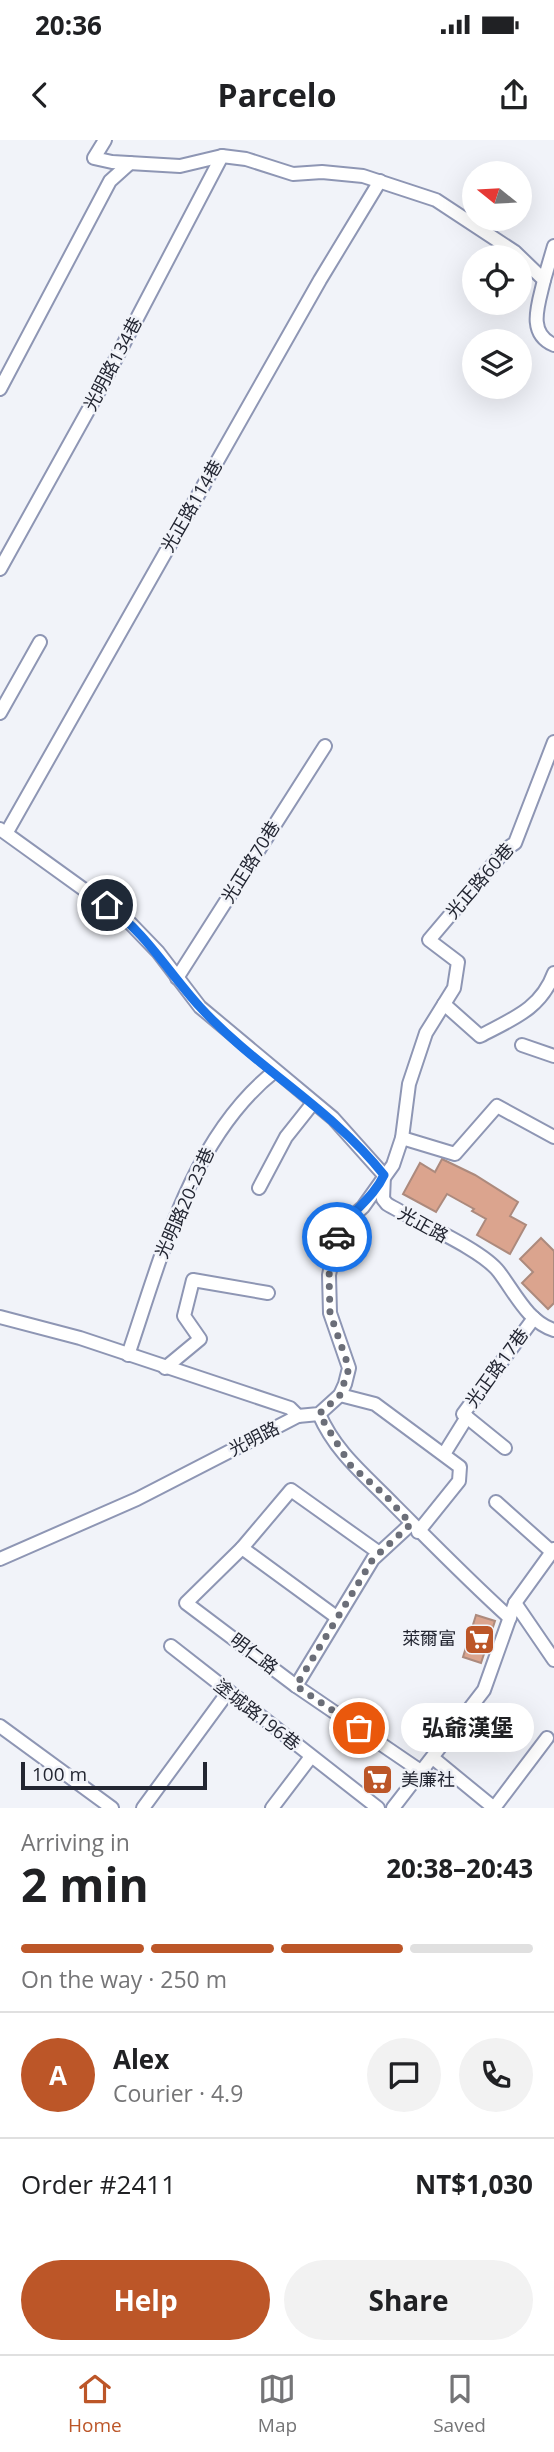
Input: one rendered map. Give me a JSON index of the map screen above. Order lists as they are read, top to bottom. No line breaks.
{"streets":{"street":["光明路134巷","光正路114巷","光正路70巷","光正路60巷","光明路20-23巷","光正路","光正路17巷","光明路","明仁路","塗城路196巷"]},"crossings":[["光正路114巷","光正路"],["光正路70巷","光正路"],["光正路60巷","光正路"],["光明路20-23巷","光正路"],["光明路20-23巷","光明路"],["光正路","光正路17巷"]],"places":{"supermarket":["萊爾富","美廉社"],"other":["弘爺漢堡"]},"scale_bar":"100 m","north":"left","page":{"status":"20:36","header":"Parcelo","bubble":"弘爺漢堡","scale":"100 m","heading":["2 min","Arriving in","20:38–20:43"],"panel":["Alex","Courier · 4.9","Order #2411","NT$1,030"],"bar":"On the way · 250 m","round":"A","buttons":["Help","Share"],"tabs":["Home","Map","Saved"]}}
